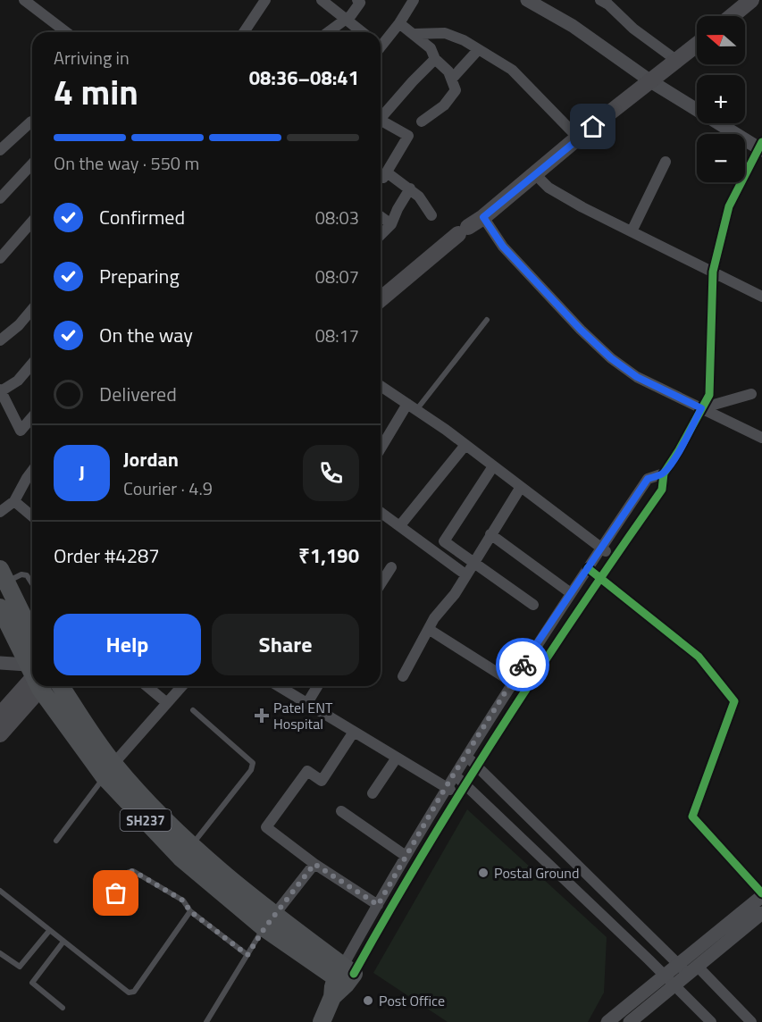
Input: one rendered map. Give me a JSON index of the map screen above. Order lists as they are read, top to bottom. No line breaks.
{"streets":{"main road":["SH237"]},"places":{"health":["Patel ENT Hospital"],"other":["Postal Ground","Post Office"]},"north":"left","page":{"map_buttons":["+","−"],"heading":["4 min","Arriving in","08:36–08:41"],"panel":["Jordan","Courier · 4.9","Order #4287","₹1,190"],"bar":"On the way · 550 m","list":[["Confirmed","08:03"],["Preparing","08:07"],["On the way","08:17"],"Delivered"],"round":"J","buttons":["Help","Share"]}}
